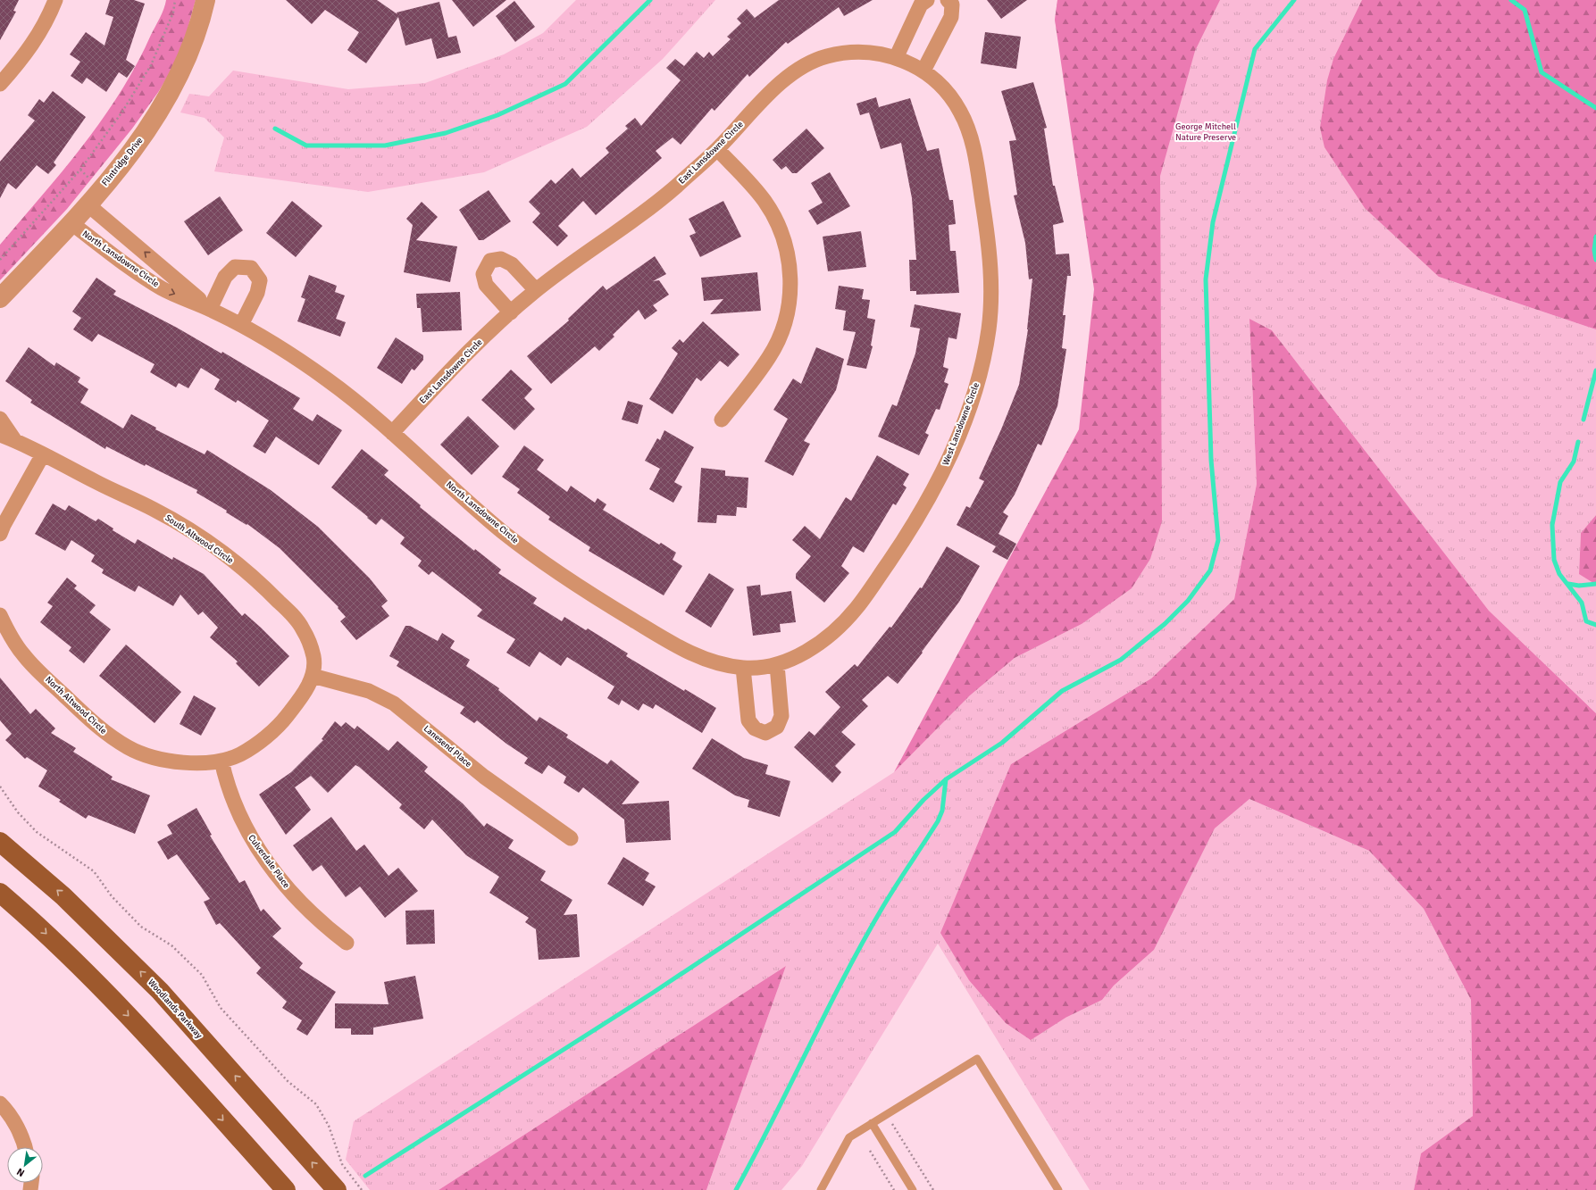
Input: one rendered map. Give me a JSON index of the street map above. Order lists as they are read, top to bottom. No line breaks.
{"streets":{"main road":["Woodlands Parkway"],"street":["East Lansdowne Circle","Flintridge Drive","North Lansdowne Circle","West Lansdowne Circle","South Altwood Circle","North Altwood Circle","Lanesend Place","Culverdale Place"]},"crossings":[["East Lansdowne Circle","North Lansdowne Circle"],["East Lansdowne Circle","West Lansdowne Circle"],["Flintridge Drive","North Lansdowne Circle"],["North Lansdowne Circle","West Lansdowne Circle"],["South Altwood Circle","North Altwood Circle"],["South Altwood Circle","Lanesend Place"],["North Altwood Circle","Lanesend Place"],["North Altwood Circle","Culverdale Place"]],"parks":["George Mitchell Nature Preserve"],"north":"bottom left"}
